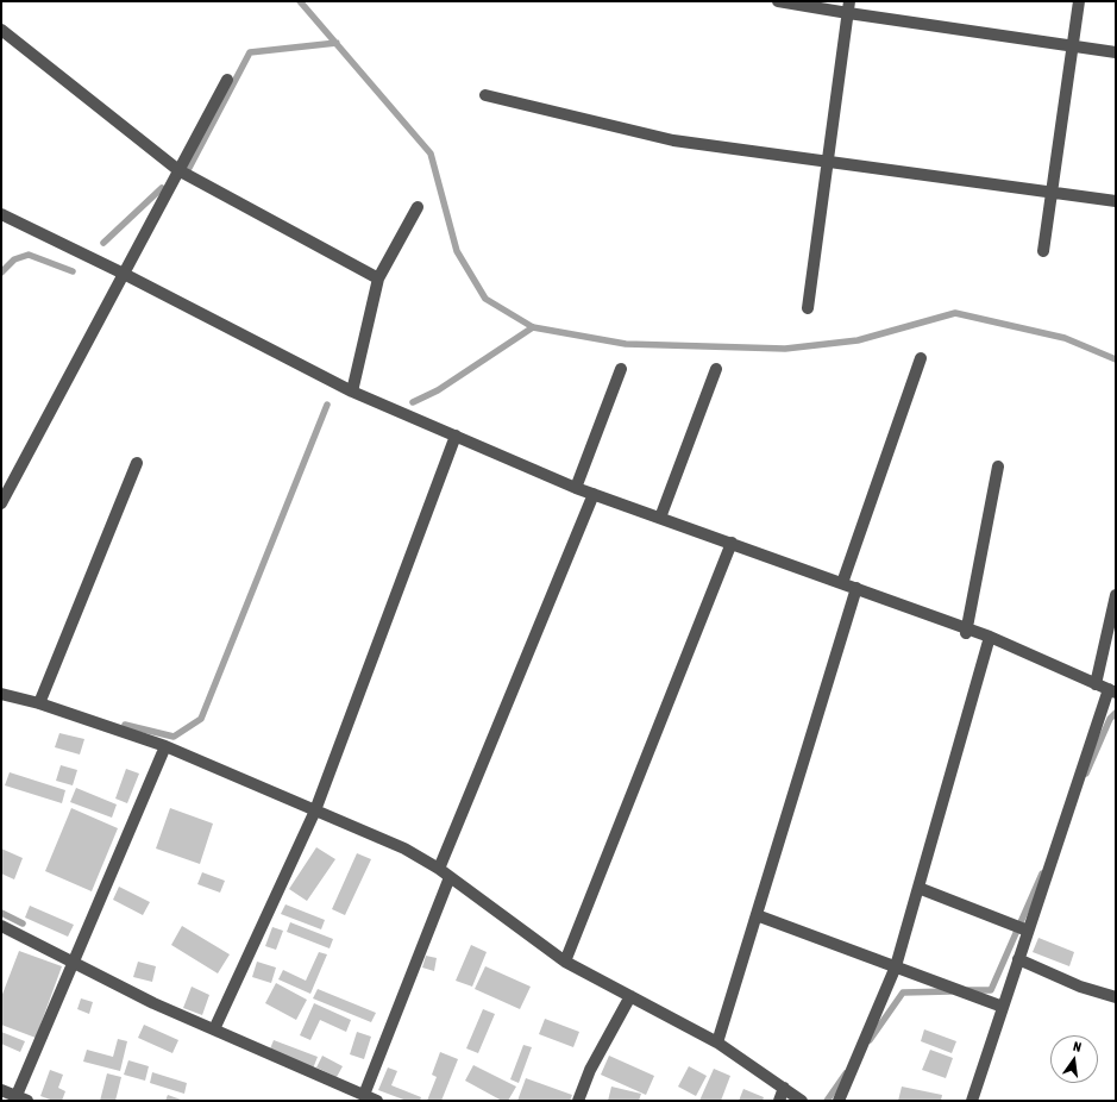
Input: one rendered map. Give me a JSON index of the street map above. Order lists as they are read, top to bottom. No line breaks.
{"north":"top"}
